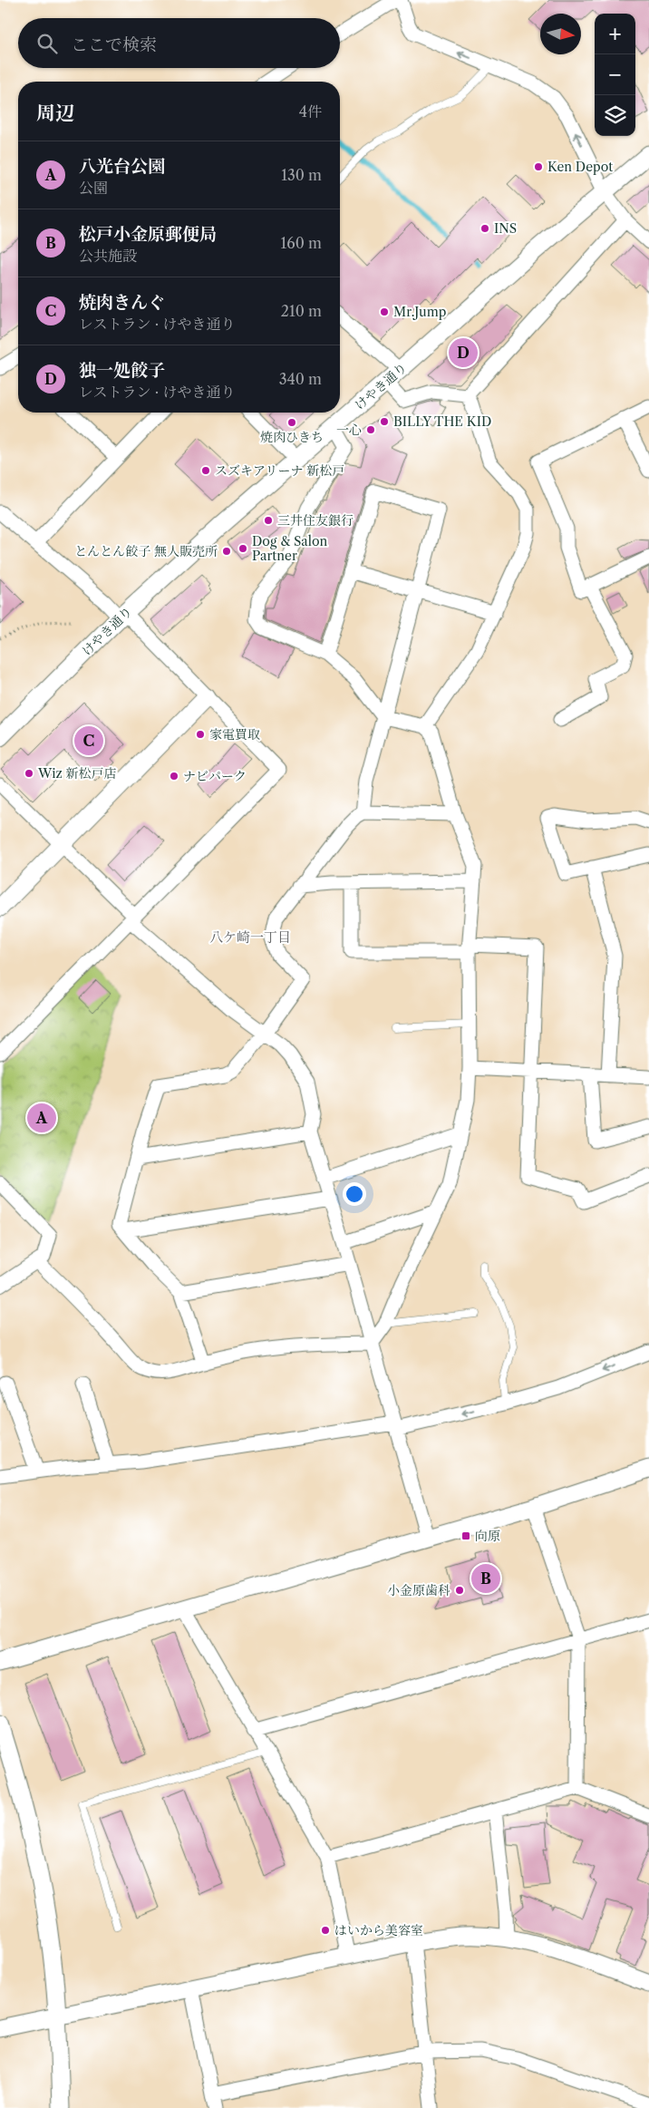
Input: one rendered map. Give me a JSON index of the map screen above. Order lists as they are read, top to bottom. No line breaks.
{"streets":{"street":["けやき通り"]},"districts":["八ケ崎一丁目"],"places":{"other":["Ken Depot","INS","Mr.Jump","BILLY THE KID","焼肉ひきち","一心","スズキアリーナ 新松戸","三井住友銀行","Dog & Salon Partner","とんとん餃子 無人販売所","家電買取","Wiz 新松戸店","ナビパーク","小金原歯科","はいから美容室"],"transit":["向原"]},"north":"right","page":{"map_buttons":["+","−"],"search":"ここで検索","heading":["周辺","4件"],"list":[{"mark":"A","name":"八光台公園","note":"公園","value":"130 m"},{"mark":"B","name":"松戸小金原郵便局","note":"公共施設","value":"160 m"},{"mark":"C","name":"焼肉きんぐ","note":"レストラン · けやき通り","value":"210 m"},{"mark":"D","name":"独一処餃子","note":"レストラン · けやき通り","value":"340 m"}],"pins":["D","C","A","B"]}}
